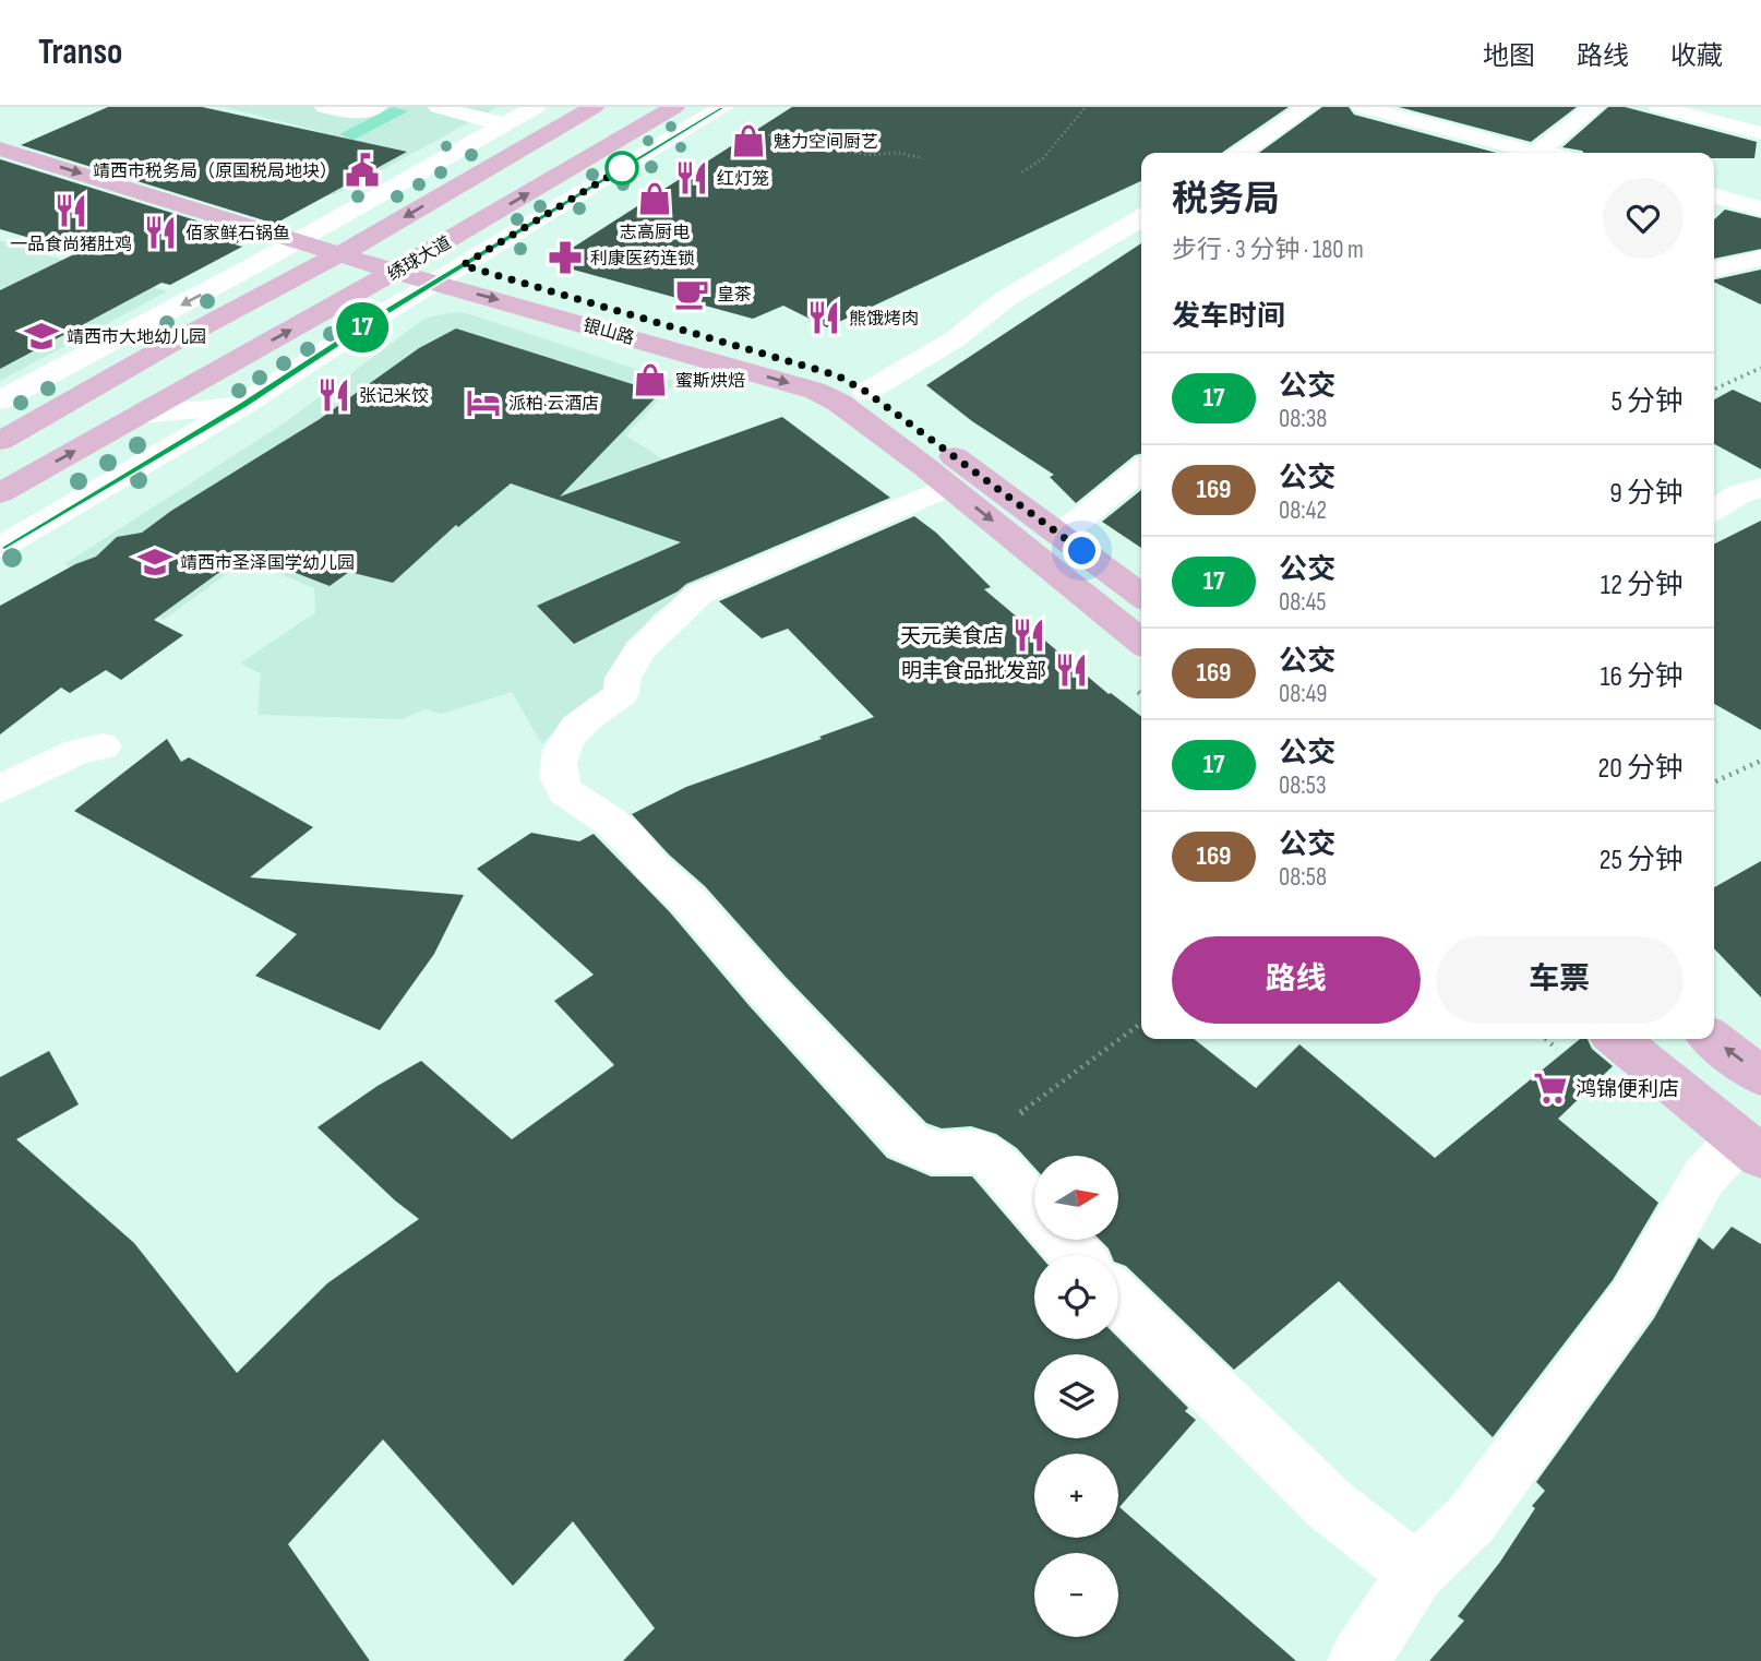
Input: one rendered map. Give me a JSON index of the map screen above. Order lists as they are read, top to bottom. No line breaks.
{"streets":{"main road":["绣球大道","银山路"]},"crossings":[["绣球大道","银山路"]],"places":{"shop":["魅力空间厨艺","志高厨电","蜜斯烘焙"],"public building":["靖西市税务局（原国税局地块）"],"restaurant":["红灯笼","一品食尚猪肚鸡","佰家鲜石锅鱼","熊饿烤肉","张记米饺","天元美食店","明丰食品批发部"],"pharmacy":["利康医药连锁"],"cafe":["皇茶"],"school or university":["靖西市大地幼儿园","靖西市圣泽国学幼儿园"],"hotel":["派柏·云酒店"],"supermarket":["鸿锦便利店"]},"lines":["bus line 17"],"north":"right","page":{"header":"Transo","nav":["地图","路线","收藏"],"on_map":"17","heading":[["税务局","步行 · 3 分钟 · 180 m"],"发车时间"],"list":[{"mark":"17","name":"公交","note":"08:38","value":"5 分钟"},{"mark":"169","name":"公交","note":"08:42","value":"9 分钟"},{"mark":"17","name":"公交","note":"08:45","value":"12 分钟"},{"mark":"169","name":"公交","note":"08:49","value":"16 分钟"},{"mark":"17","name":"公交","note":"08:53","value":"20 分钟"},{"mark":"169","name":"公交","note":"08:58","value":"25 分钟"}],"buttons":["路线","车票"],"map_buttons":["+","−"]}}
